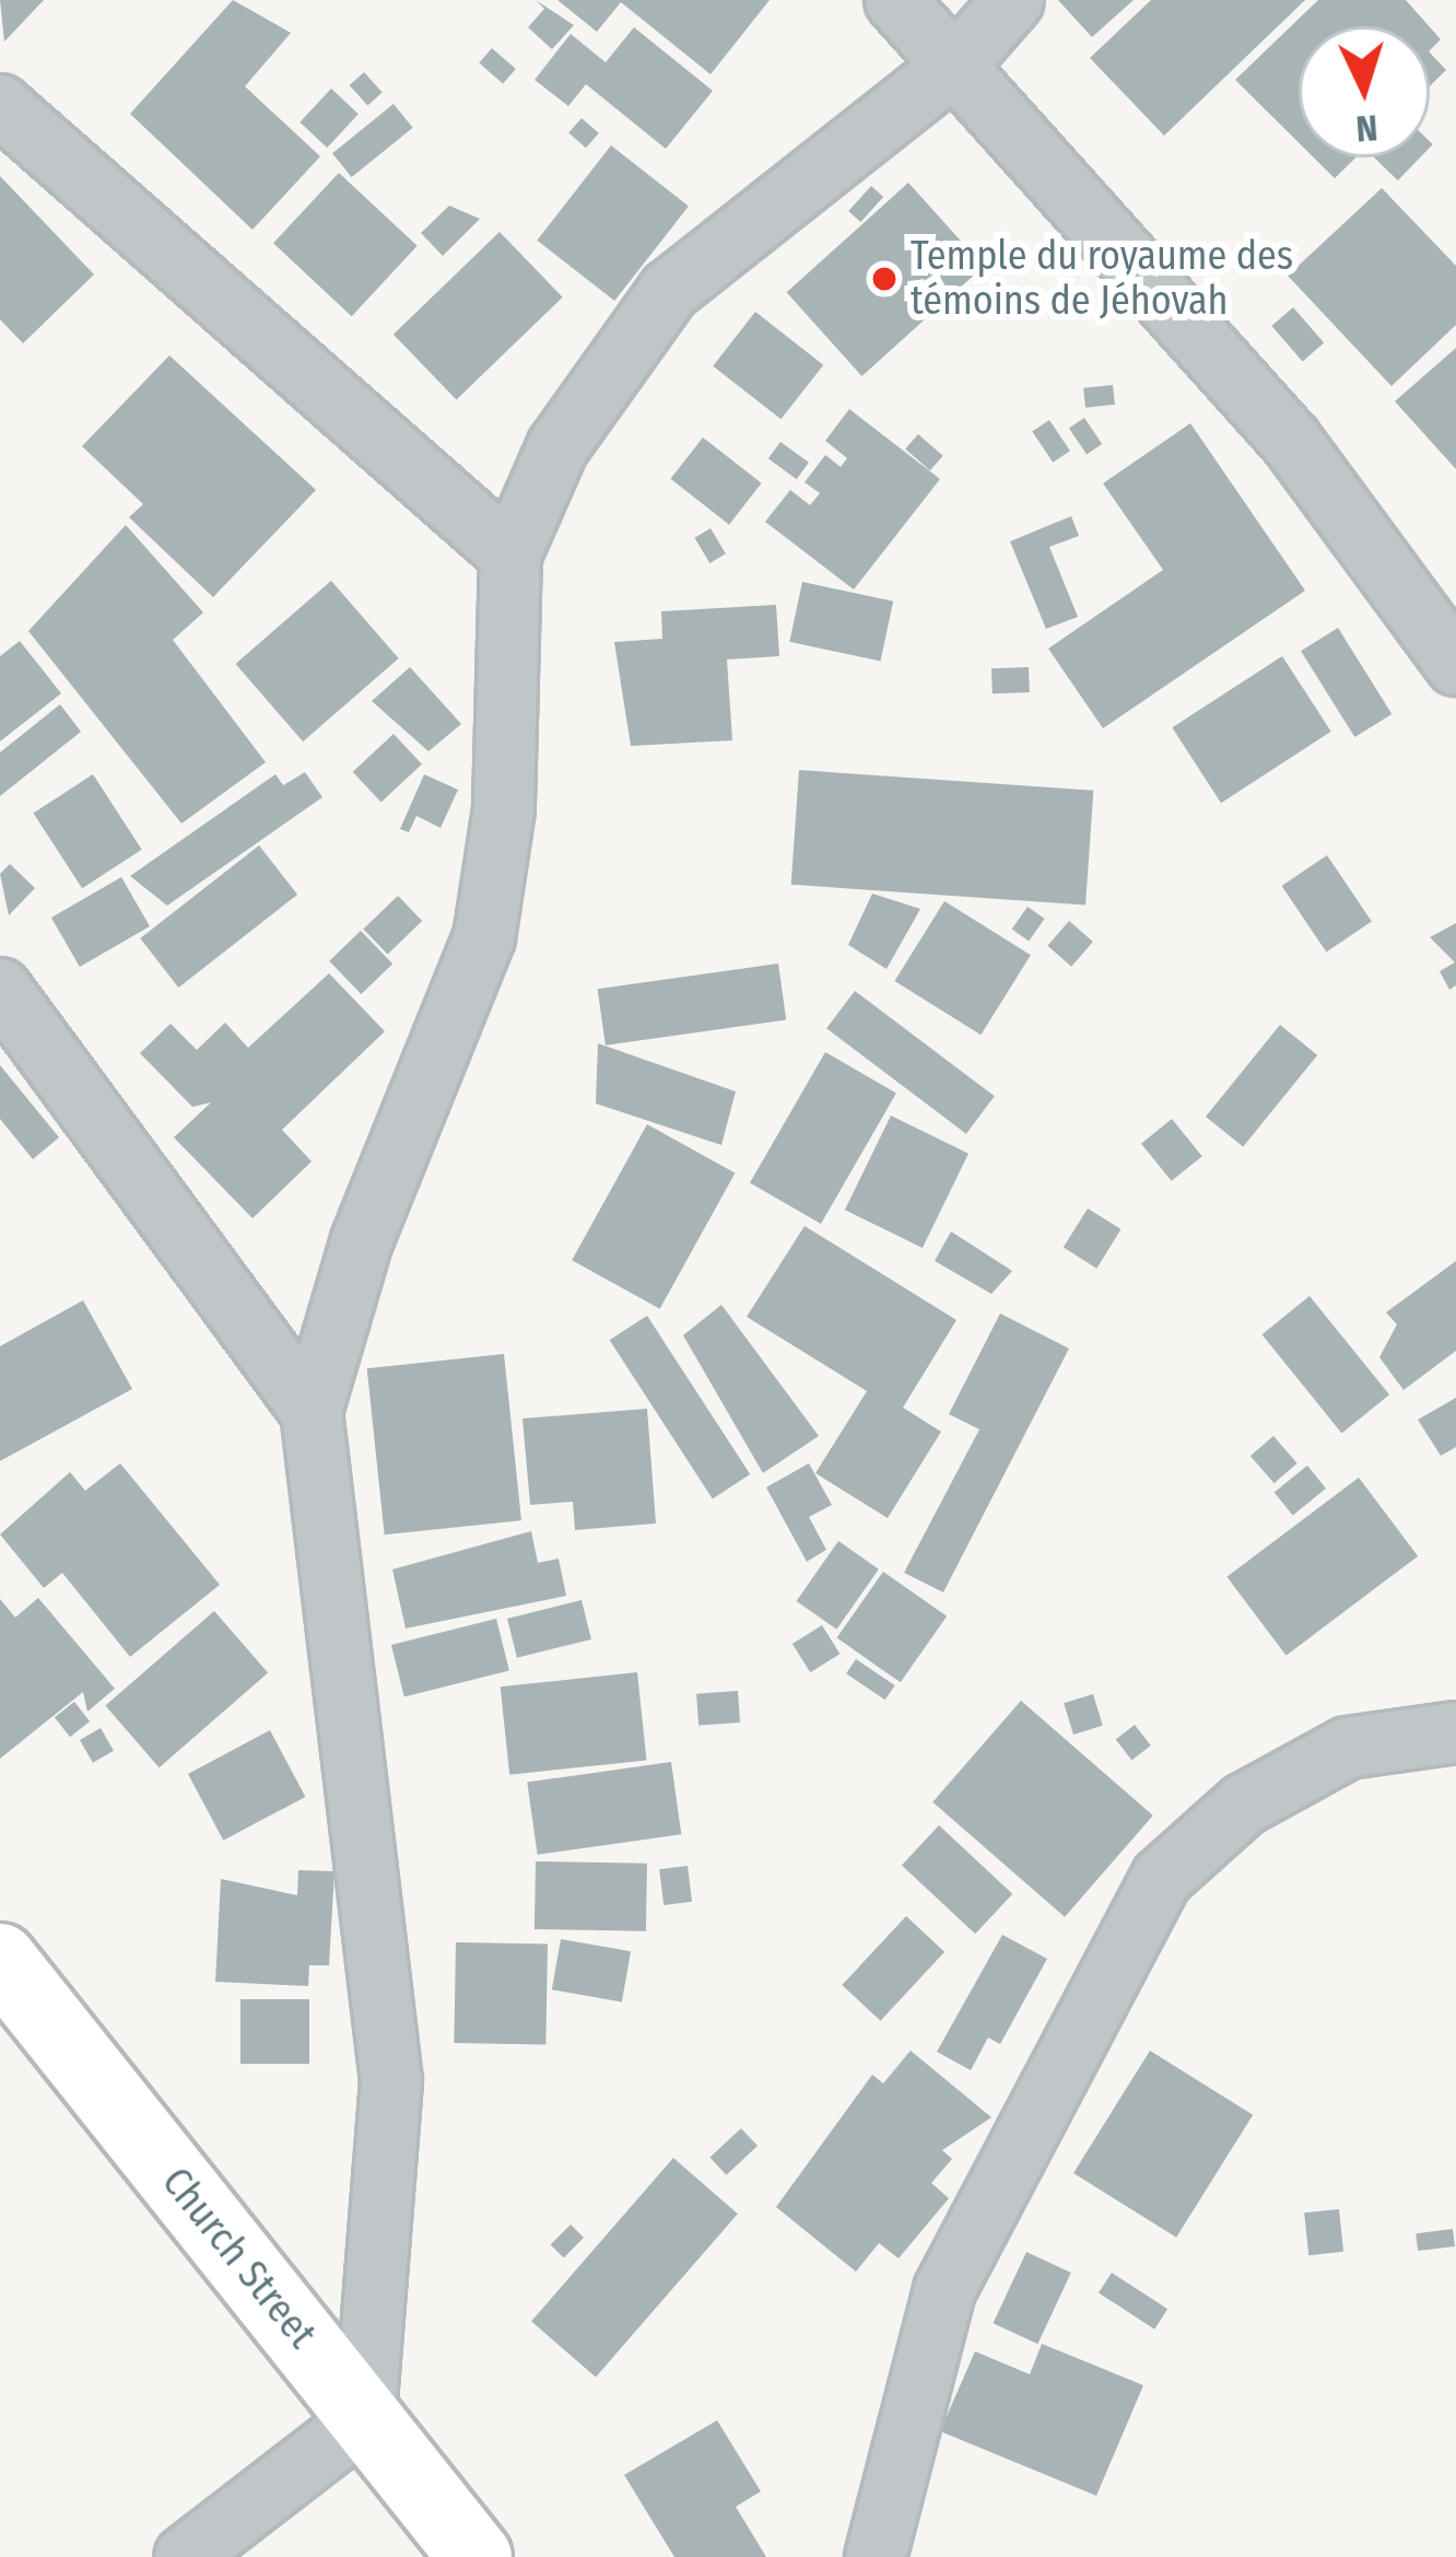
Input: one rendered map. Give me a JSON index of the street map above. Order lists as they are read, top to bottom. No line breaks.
{"streets":{"main road":["Church Street"]},"places":["Temple du royaume des témoins de Jéhovah"],"north":"bottom"}
